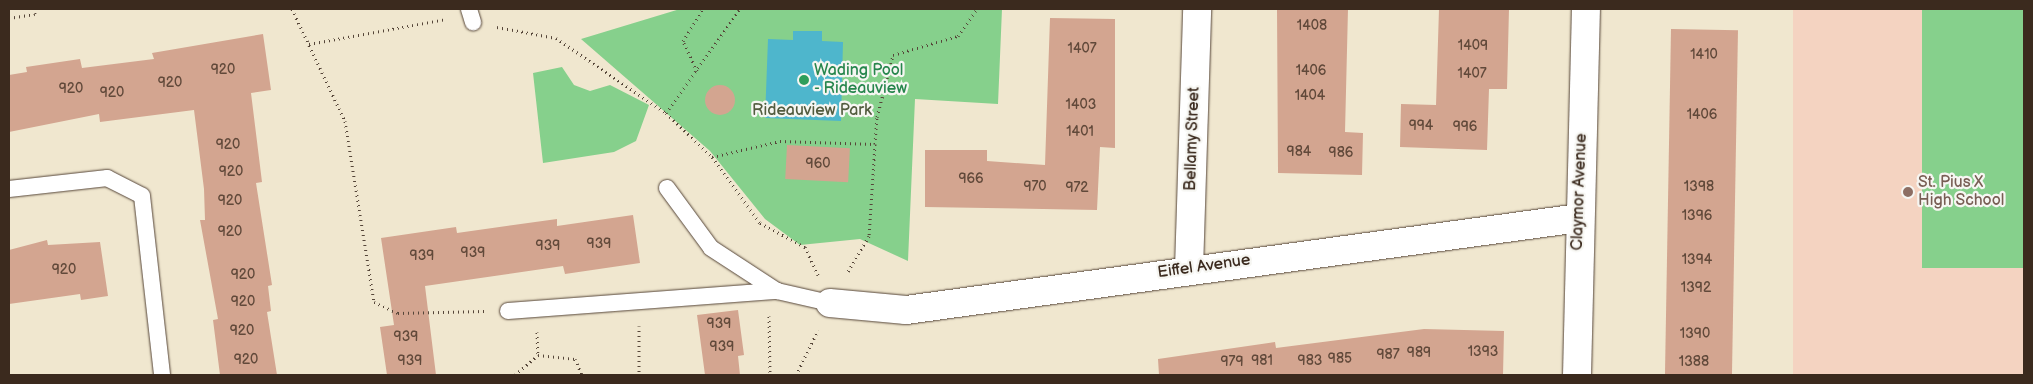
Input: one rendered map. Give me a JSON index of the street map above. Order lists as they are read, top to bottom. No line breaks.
{"streets":{"street":["Bellamy Street","Claymor Avenue","Eiffel Avenue"]},"crossings":[["Bellamy Street","Eiffel Avenue"],["Claymor Avenue","Eiffel Avenue"]],"parks":["Rideauview Park"],"places":["Wading Pool - Rideauview","St. Pius X High School"],"house_numbers":["1408","1409","1407","1410","920","1406","1407","920","920","920","1404","1403","1406","994","996","1401","920","984","986","960","920","966","970","1398","972","920","1396","920","939","939","939","939","1394","920","920","1392","920","939","920","1390","939","939","1393","989","987","985","920","939","981","983","979","1388"]}
